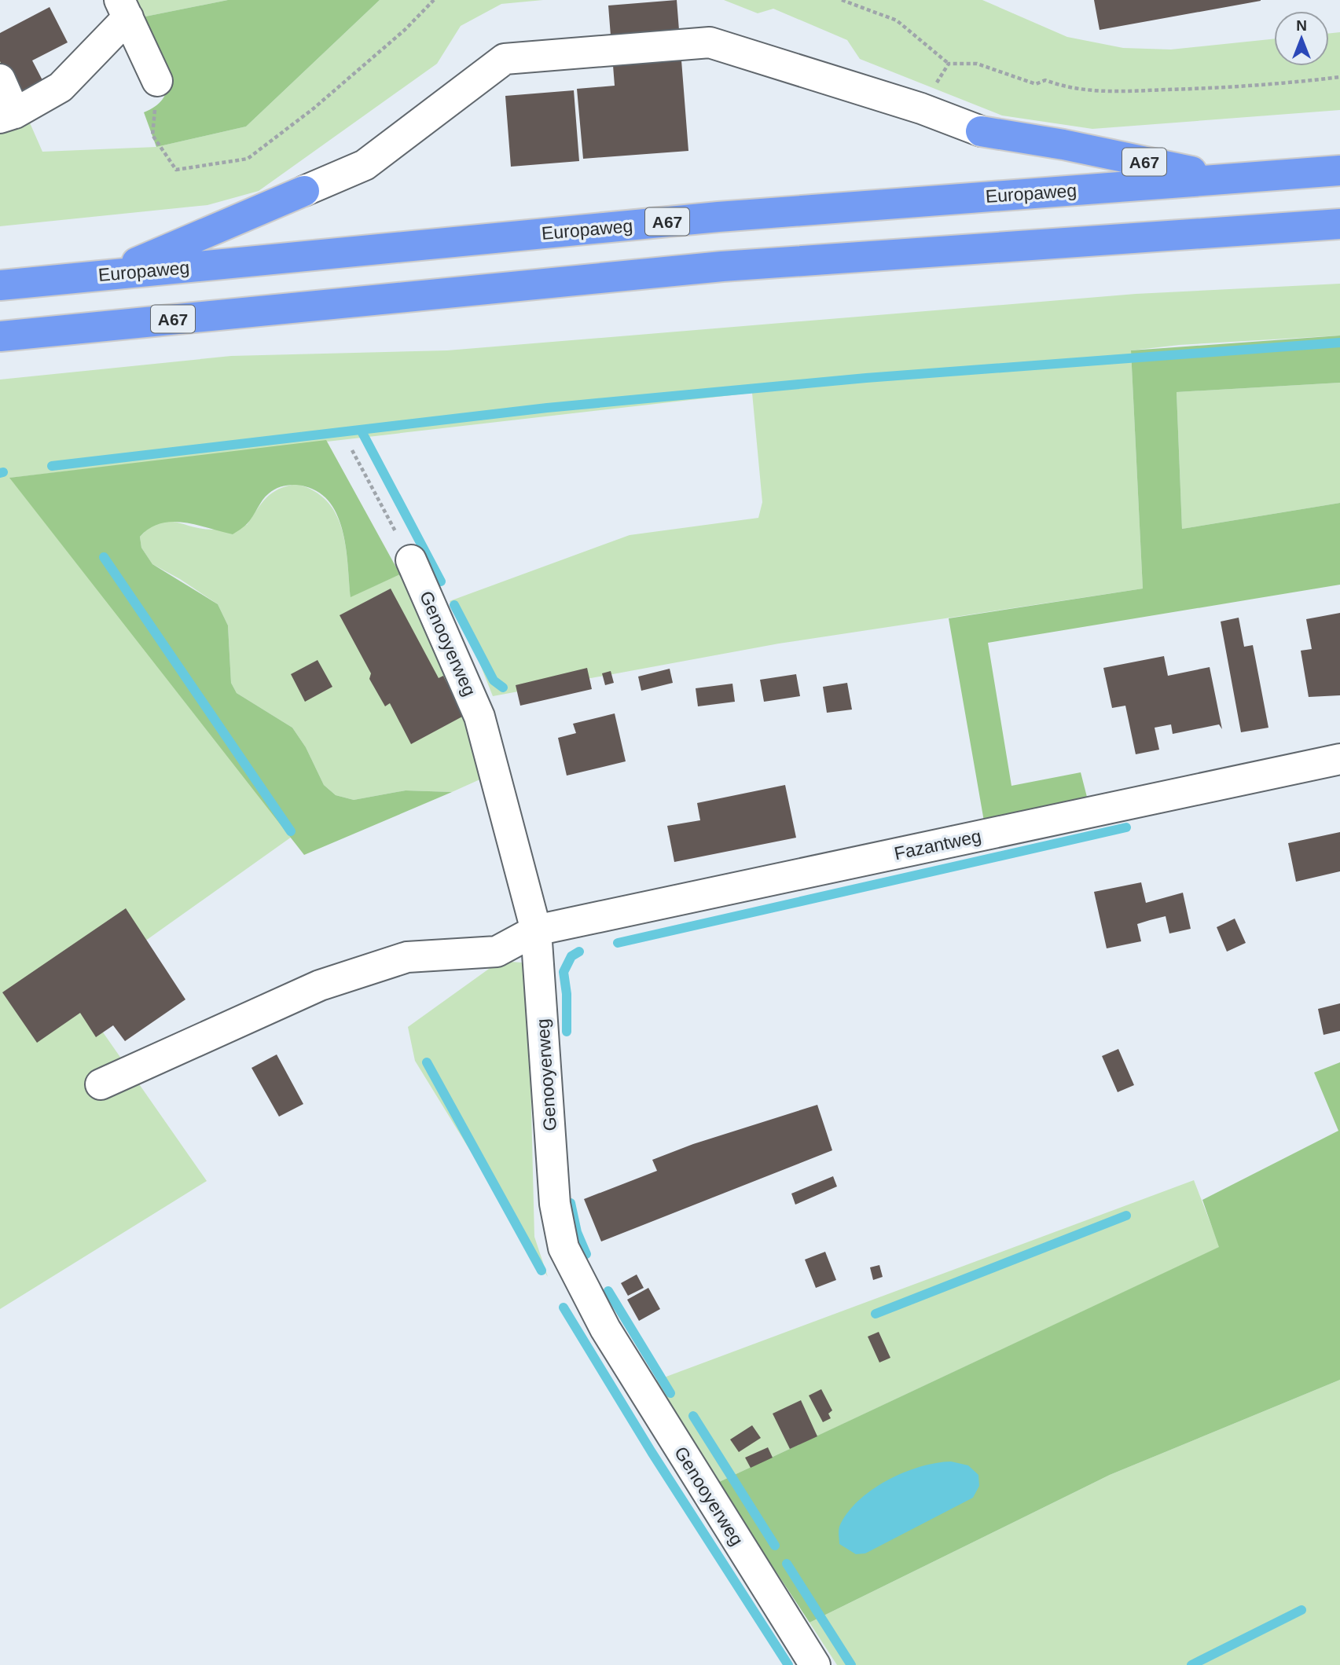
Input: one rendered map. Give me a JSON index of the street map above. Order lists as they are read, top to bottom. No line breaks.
{"streets":{"highway":["A67","Europaweg"],"street":["Genooyerweg","Fazantweg"]},"crossings":[["A67","Europaweg"],["Genooyerweg","Fazantweg"]],"north":"top"}
